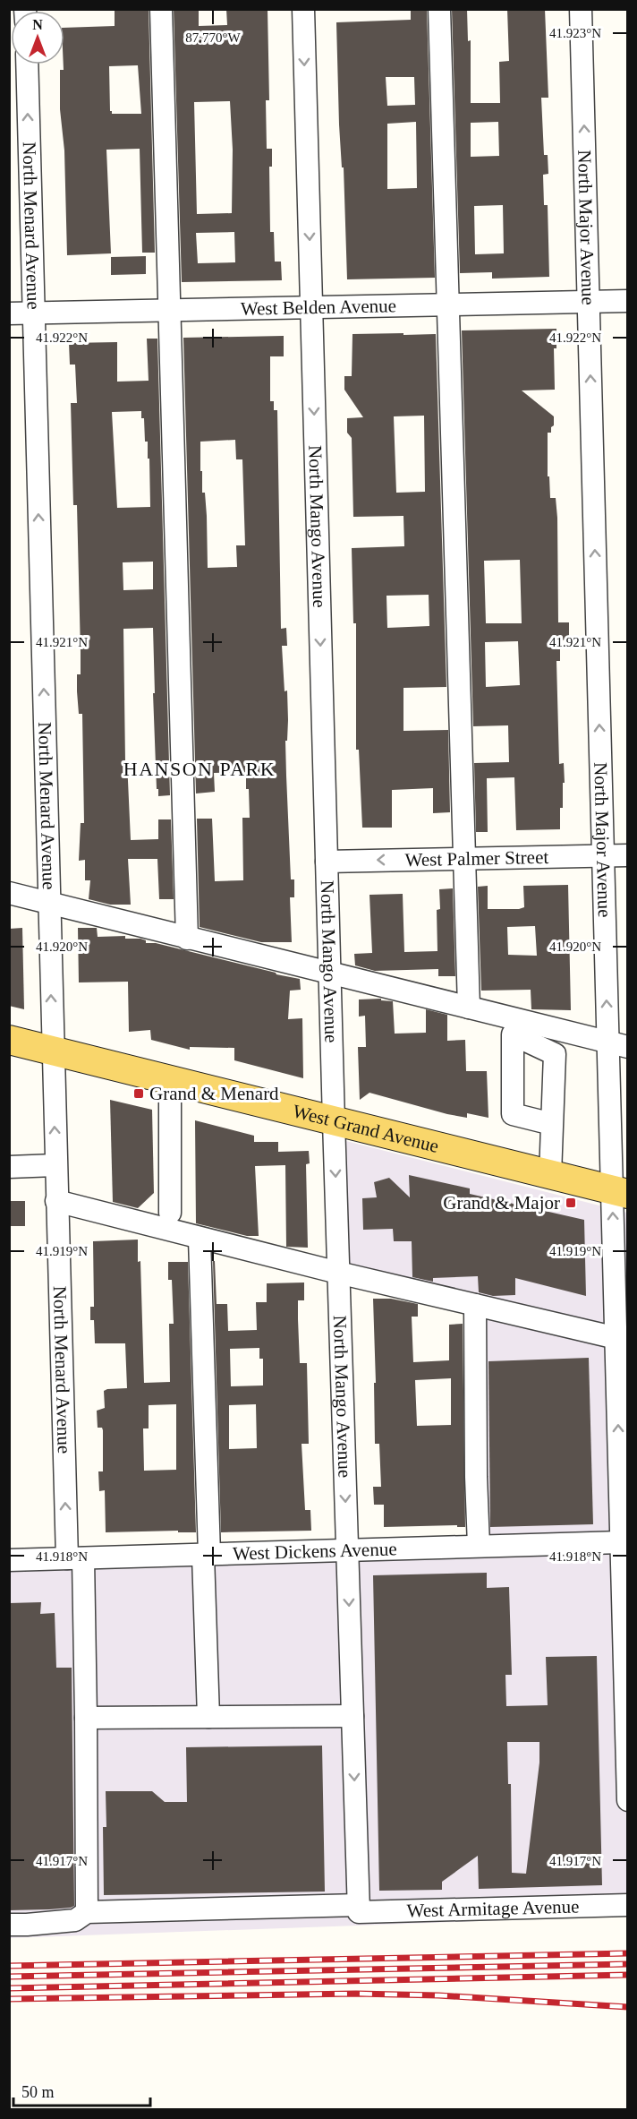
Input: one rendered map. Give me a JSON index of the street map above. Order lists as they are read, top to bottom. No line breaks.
{"streets":{"main road":["West Grand Avenue"],"street":["North Menard Avenue","North Major Avenue","West Belden Avenue","North Mango Avenue","West Palmer Street","West Dickens Avenue","West Armitage Avenue"]},"crossings":[["North Menard Avenue","West Belden Avenue"],["North Menard Avenue","West Grand Avenue"],["North Menard Avenue","West Dickens Avenue"],["North Menard Avenue","West Armitage Avenue"],["North Major Avenue","West Belden Avenue"],["North Major Avenue","West Palmer Street"],["North Major Avenue","West Grand Avenue"],["North Major Avenue","West Dickens Avenue"],["West Belden Avenue","North Mango Avenue"],["North Mango Avenue","West Palmer Street"],["North Mango Avenue","West Grand Avenue"],["North Mango Avenue","West Dickens Avenue"],["North Mango Avenue","West Armitage Avenue"]],"districts":["HANSON PARK"],"places":{"transit":["Grand & Menard","Grand & Major"]},"scale_bar":"50 m","north":"top","coordinates":["41.923°N","87.770°W","41.922°N","41.921°N","41.920°N","41.919°N","41.918°N","41.917°N"]}
